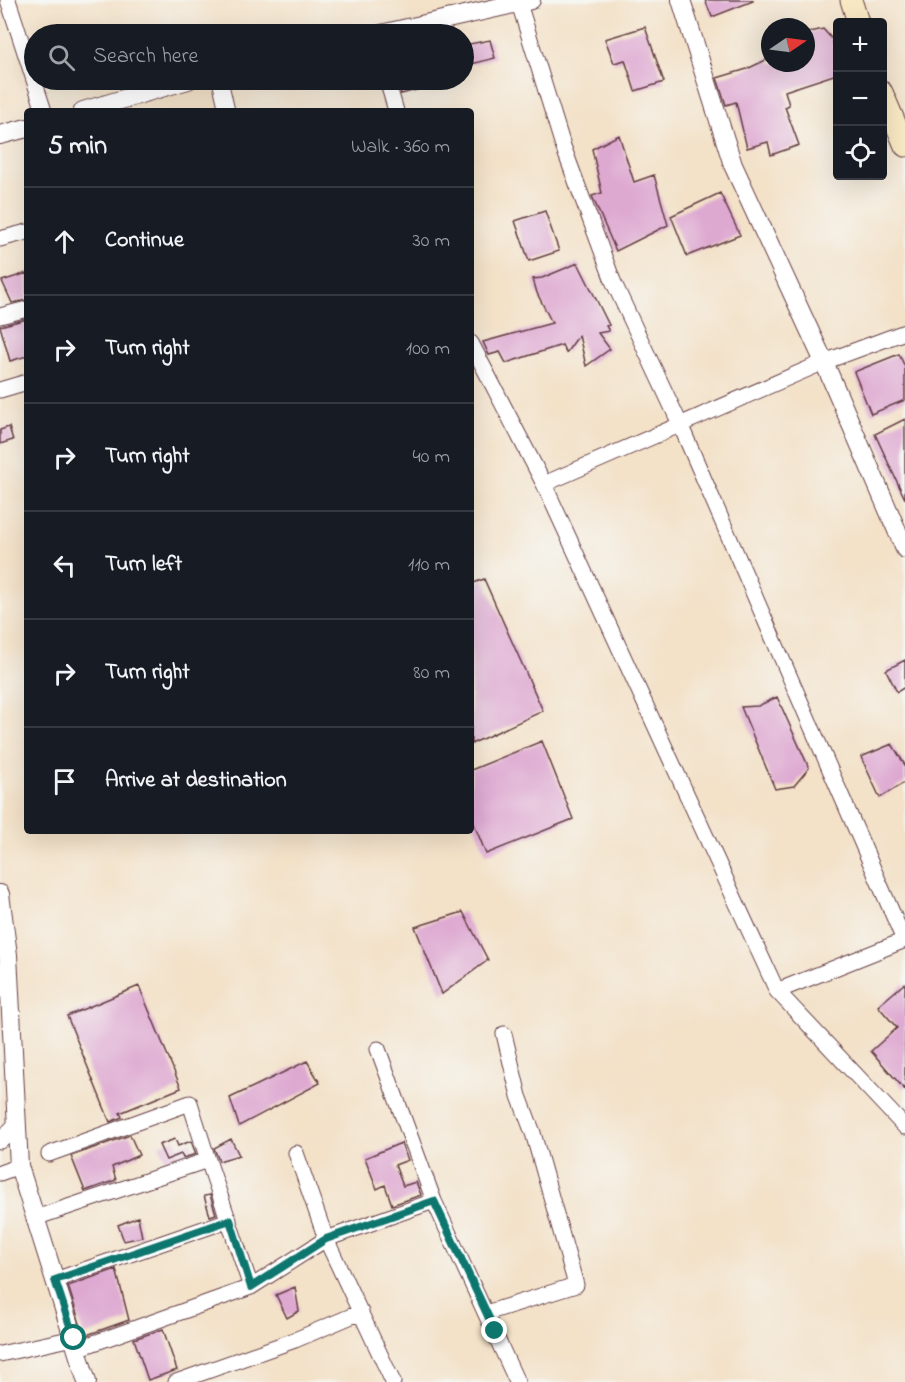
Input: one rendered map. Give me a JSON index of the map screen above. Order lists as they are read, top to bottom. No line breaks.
{"north":"right","page":{"map_buttons":["+","−"],"search":"Search here","heading":["5 min","Walk · 360 m"],"list":[["Continue","30 m"],["Turn right","100 m"],["Turn right","40 m"],["Turn left","110 m"],["Turn right","80 m"],"Arrive at destination"]}}
